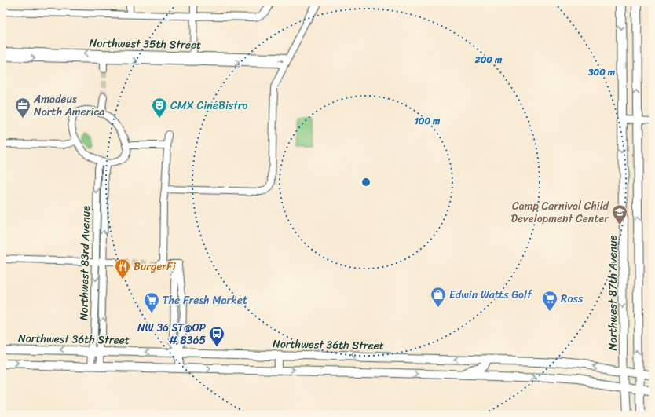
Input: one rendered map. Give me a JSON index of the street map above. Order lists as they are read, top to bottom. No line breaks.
{"streets":{"main road":["Northwest 87th Avenue","Northwest 36th Street"],"street":["Northwest 35th Street","Northwest 83rd Avenue"]},"crossings":[["Northwest 83rd Avenue","Northwest 36th Street"],["Northwest 87th Avenue","Northwest 36th Street"]],"places":{"office":["Amadeus North America"],"theatre":["CMX CinéBistro"],"school or university":["Camp Carnival Child Development Center"],"restaurant":["BurgerFi"],"shop":["Edwin Watts Golf"],"supermarket":["Ross","The Fresh Market"],"bus stop":["NW 36 ST@OP # 8365"]},"rings":["200 m","300 m","100 m"]}
